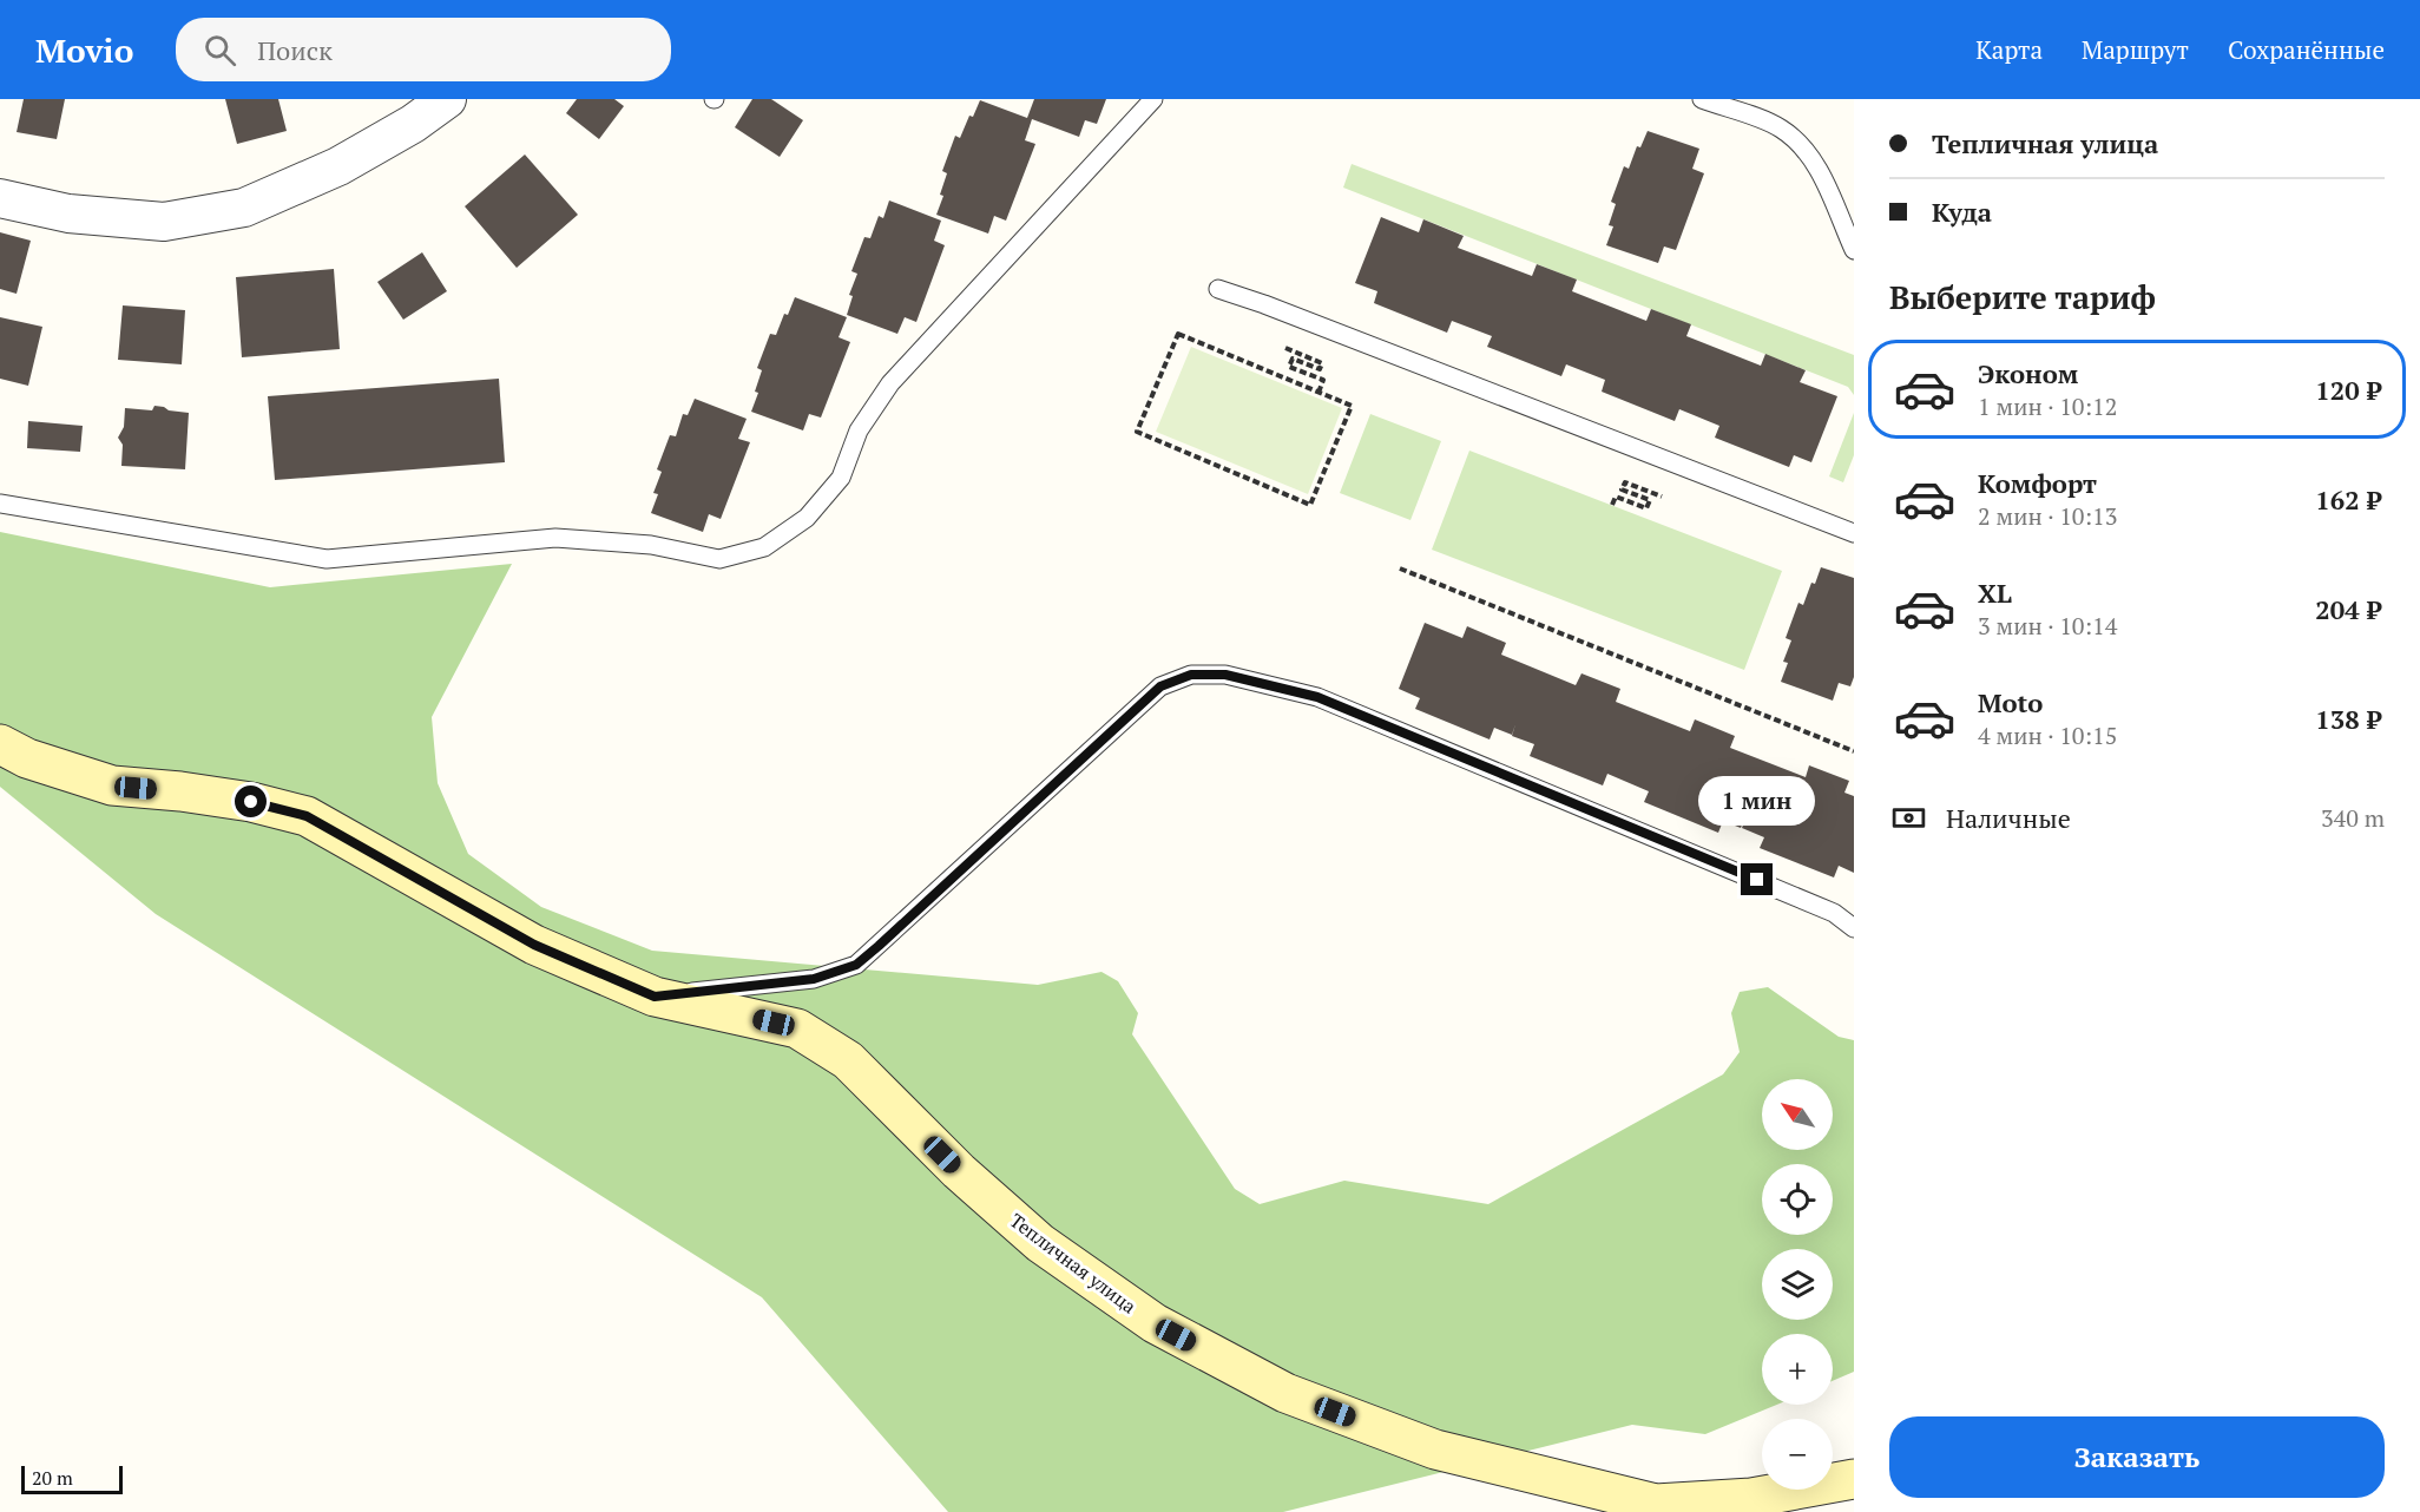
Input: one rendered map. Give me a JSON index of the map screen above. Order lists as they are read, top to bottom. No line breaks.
{"streets":{"street":["Тепличная улица"]},"scale_bar":"20 m","north":"top left","page":{"header":"Movio","search":"Поиск","nav":["Карта","Маршрут","Сохранённые"],"banner":["Тепличная улица","Куда"],"heading":"Выберите тариф","list":[{"name":"Эконом","note":"1 мин · 10:12","value":"120 ₽"},{"name":"Комфорт","note":"2 мин · 10:13","value":"162 ₽"},{"name":"XL","note":"3 мин · 10:14","value":"204 ₽"},{"name":"Moto","note":"4 мин · 10:15","value":"138 ₽"}],"bubble":"1 мин","pay":["Наличные","340 m"],"map_buttons":["+","−"],"buttons":"Заказать","scale":"20 m"}}
